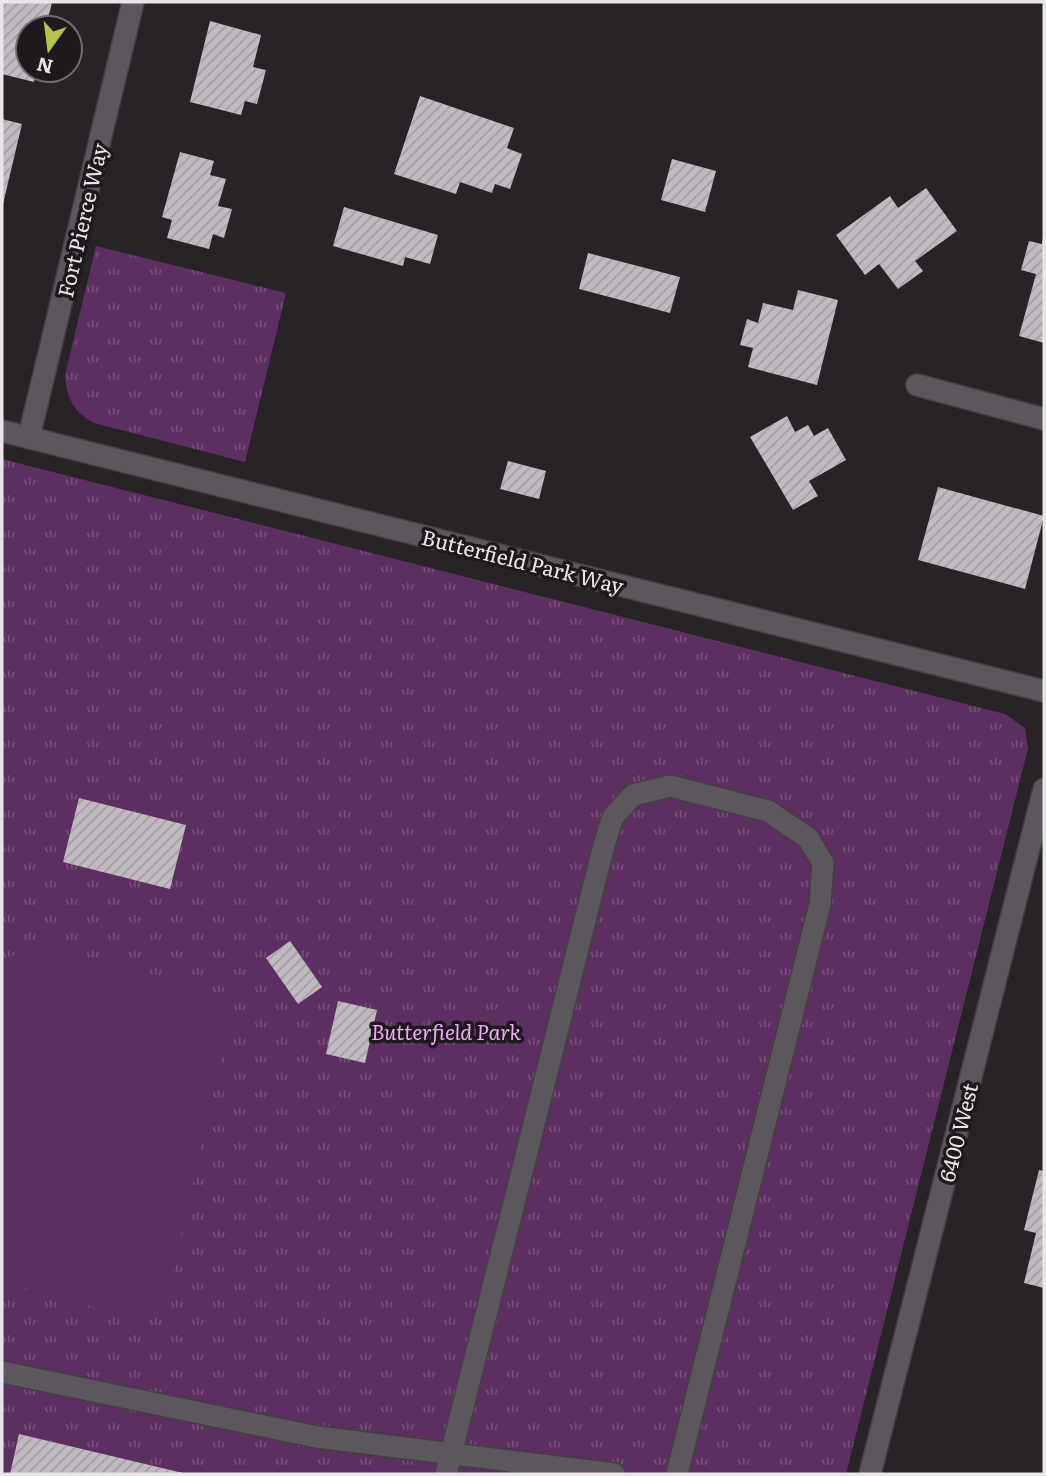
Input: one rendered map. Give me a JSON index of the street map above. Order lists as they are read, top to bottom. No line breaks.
{"streets":{"street":["Fort Pierce Way","Butterfield Park Way","6400 West"]},"crossings":[["Fort Pierce Way","Butterfield Park Way"]],"parks":["Butterfield Park"],"north":"bottom"}
